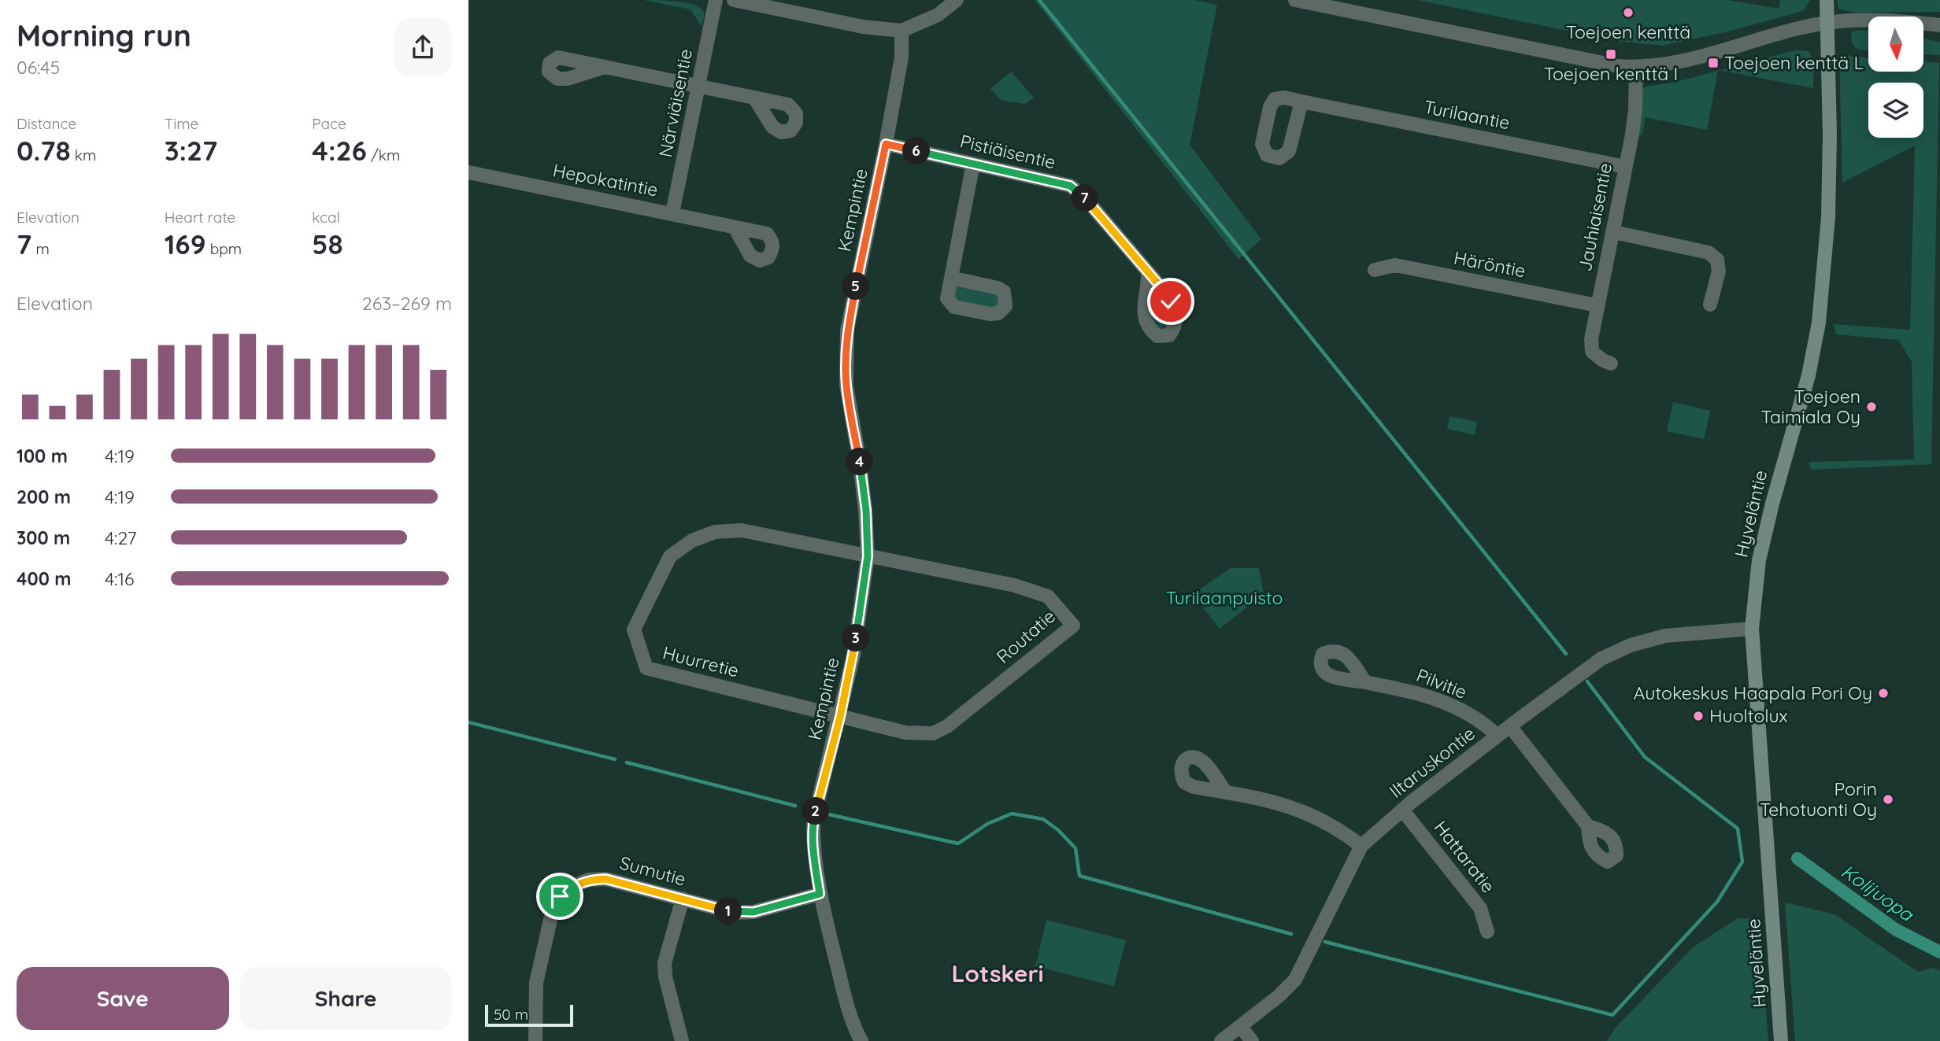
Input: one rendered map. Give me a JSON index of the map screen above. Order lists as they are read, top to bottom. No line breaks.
{"streets":{"street":["Närviäisentie","Turilaantie","Pistiäisentie","Hepokatintie","Kempintie","Jauhiaisentie","Häröntie","Hyveläntie","Routatie","Huurretie","Pilvitie","Iltaruskontie","Hattaratie","Sumutie"]},"crossings":[["Närviäisentie","Hepokatintie"],["Turilaantie","Jauhiaisentie"],["Pistiäisentie","Kempintie"],["Kempintie","Routatie"],["Kempintie","Huurretie"],["Kempintie","Sumutie"],["Jauhiaisentie","Häröntie"],["Hyveläntie","Iltaruskontie"],["Routatie","Huurretie"],["Pilvitie","Iltaruskontie"],["Iltaruskontie","Hattaratie"]],"districts":["Lotskeri"],"water":["Kolijuopa"],"parks":["Turilaanpuisto"],"places":{"other":["Toejoen kenttä","Toejoen Taimiala Oy","Autokeskus Haapala Pori Oy","Huoltolux","Porin Tehotuonti Oy"],"transit":["Toejoen kenttä I","Toejoen kenttä L"]},"scale_bar":"50 m","north":"bottom","page":{"heading":["Morning run","06:45"],"stats":[["Distance","0.78 km"],["Time","3:27"],["Pace","4:26 /km"],["Elevation","7 m"],["Heart rate","169 bpm"],["kcal","58"]],"pins":["6","7","5","4","3","2","1"],"chart":["Elevation","263–269 m"],"list":[{"name":"100 m","note":"4:19"},{"name":"200 m","note":"4:19"},{"name":"300 m","note":"4:27"},{"name":"400 m","note":"4:16"}],"buttons":["Save","Share"],"scale":"50 m"}}
